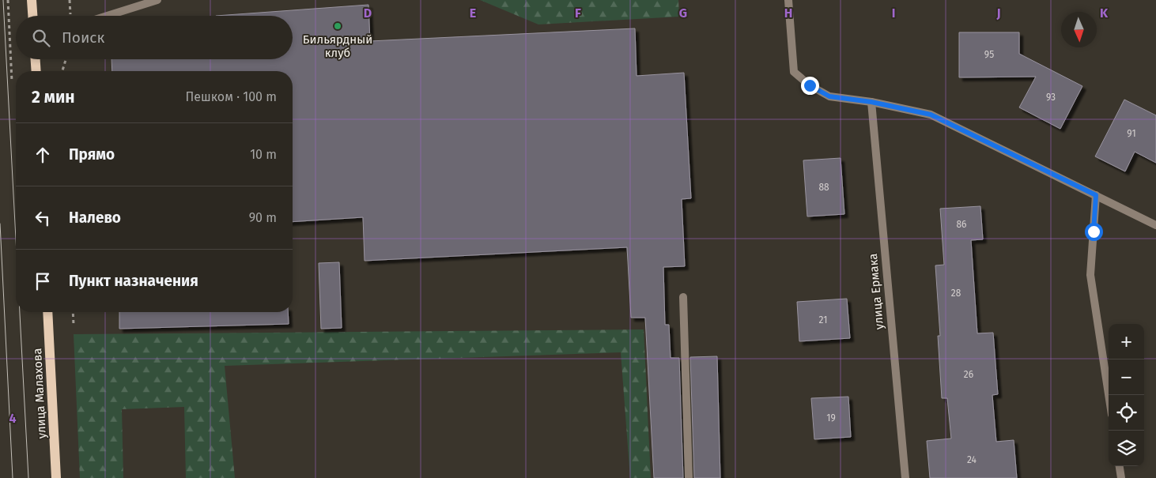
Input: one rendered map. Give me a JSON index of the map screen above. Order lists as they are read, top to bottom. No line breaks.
{"streets":{"main road":["улица Малахова"],"street":["улица Ермака"]},"places":["Бильярдный клуб"],"house_numbers":["95","93","91","88","86","28","21","26","19","24"],"north":"bottom","page":{"search":"Поиск","heading":["2 мин","Пешком · 100 m"],"list":[["Прямо","10 m"],["Налево","90 m"],"Пункт назначения"],"map_buttons":["+","−"]},"grid":{"columns":["D","E","F","G","H","I","J","K"],"rows":["4"]}}
